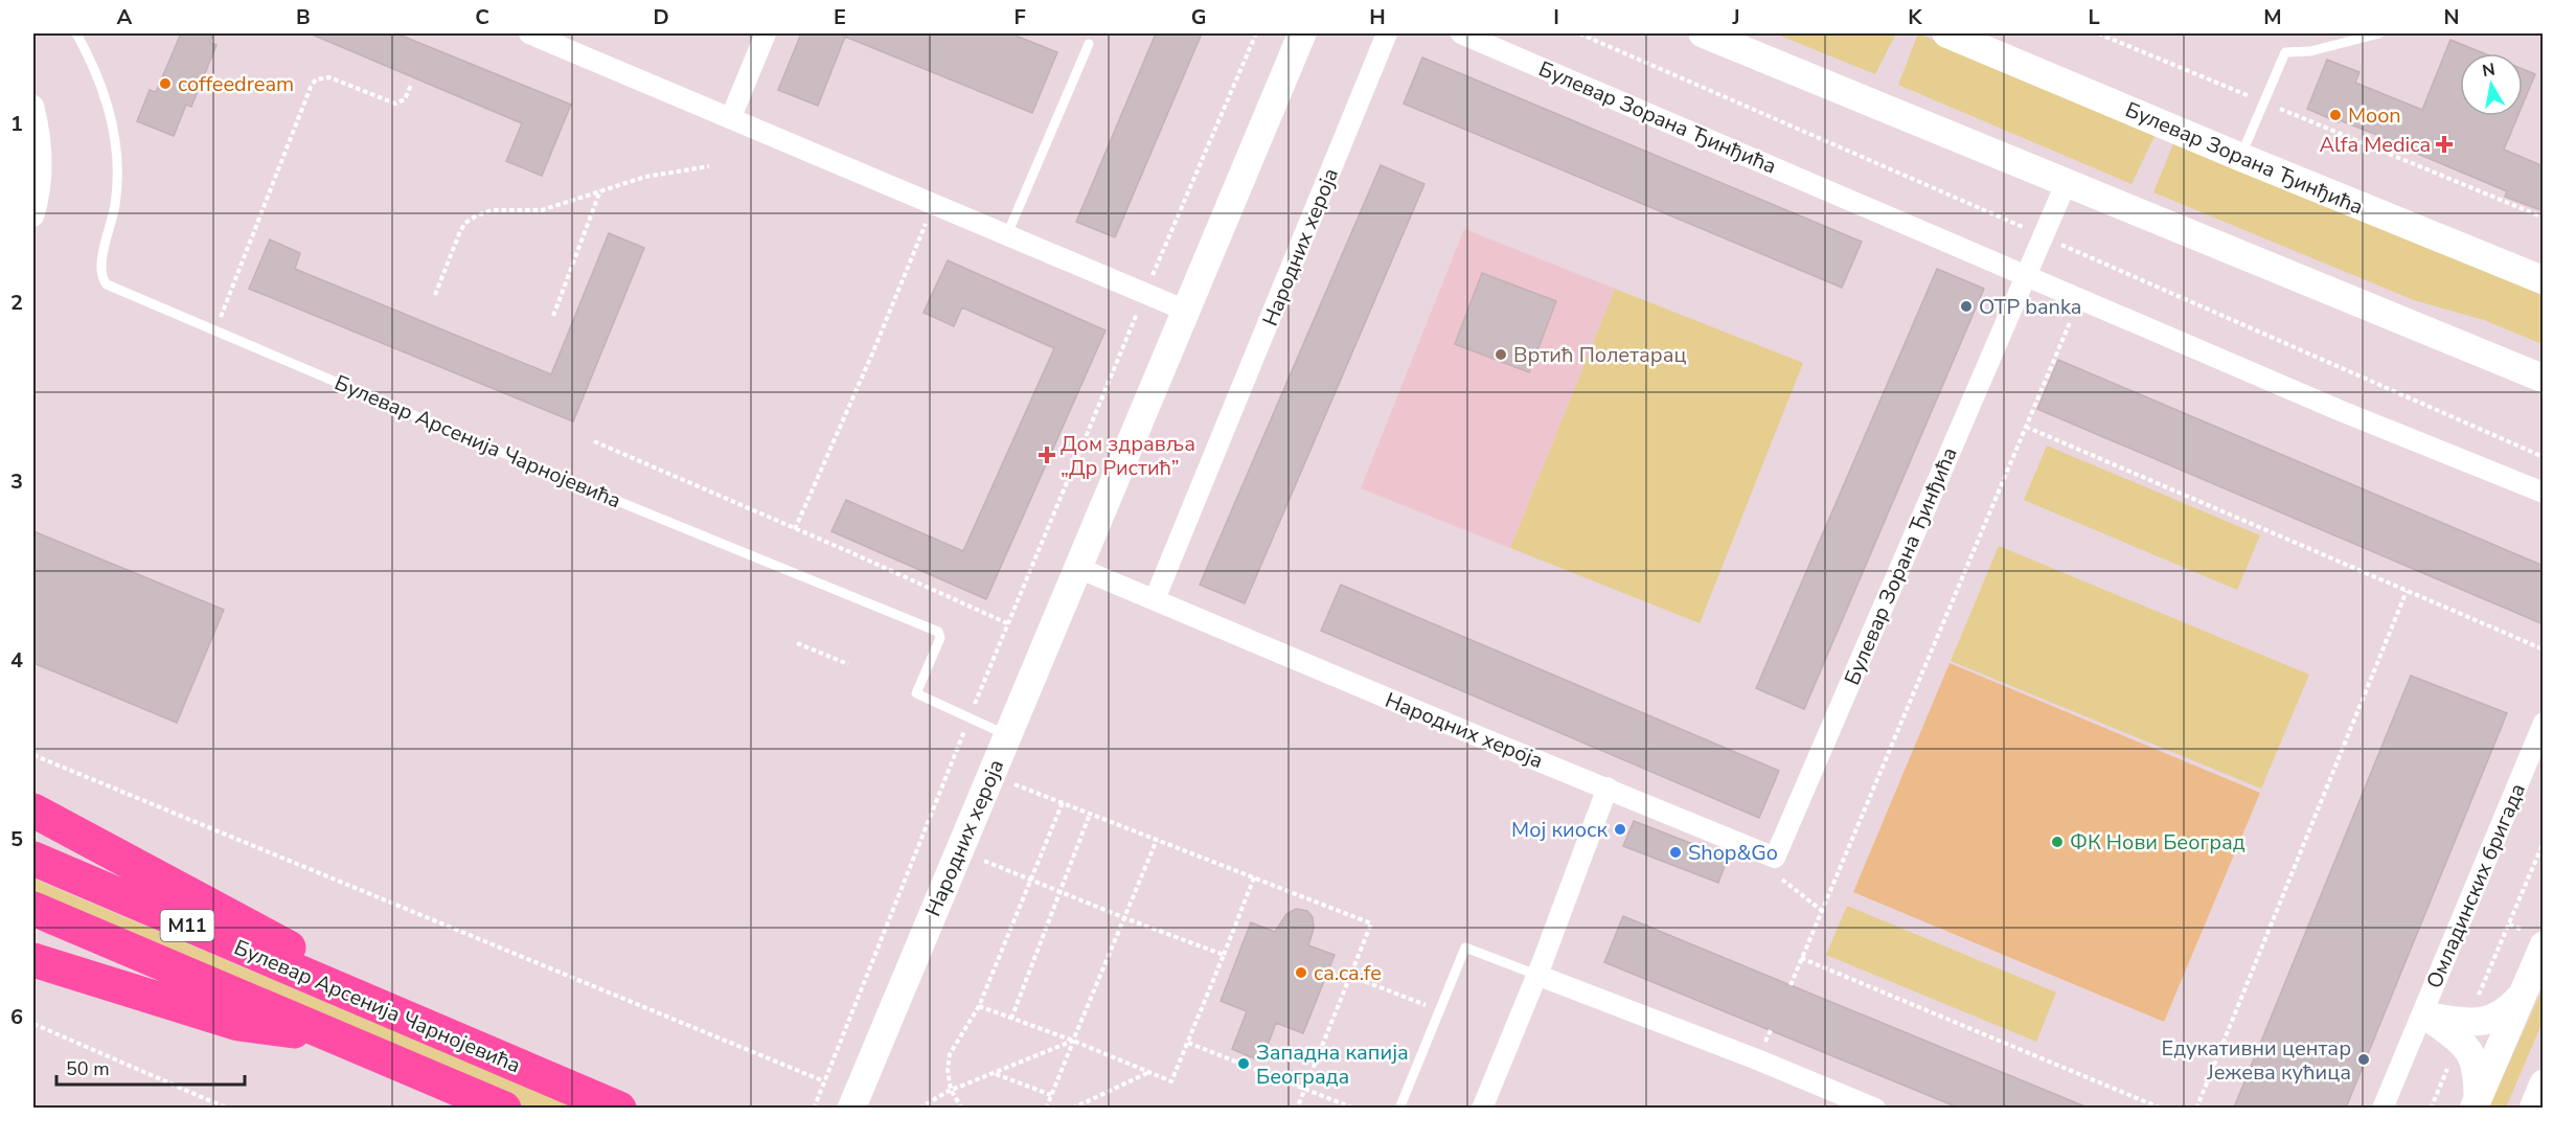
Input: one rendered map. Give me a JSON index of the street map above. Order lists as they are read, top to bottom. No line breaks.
{"streets":{"highway":["Булевар Арсенија Чарнојевића","M11"],"street":["Булевар Зорана Ђинђића","Народних хероја","Омладинских бригада"]},"crossings":[["Булевар Зорана Ђинђића","Народних хероја"],["Народних хероја","Булевар Арсенија Чарнојевића"]],"places":{"other":["coffeedream","Moon","OTP banka","Вртић Полетарац","Мој киоск","ФК Нови Београд","Shop&Go","ca.ca.fe","Едукативни центар Јежева кућица","Западна капија Београда"],"health":["Alfa Medica","Дом здравља „Др Ристић”"]},"scale_bar":"50 m","north":"top","grid":{"columns":["A","B","C","D","E","F","G","H","I","J","K","L","M","N"],"rows":["1","2","3","4","5","6"]}}
